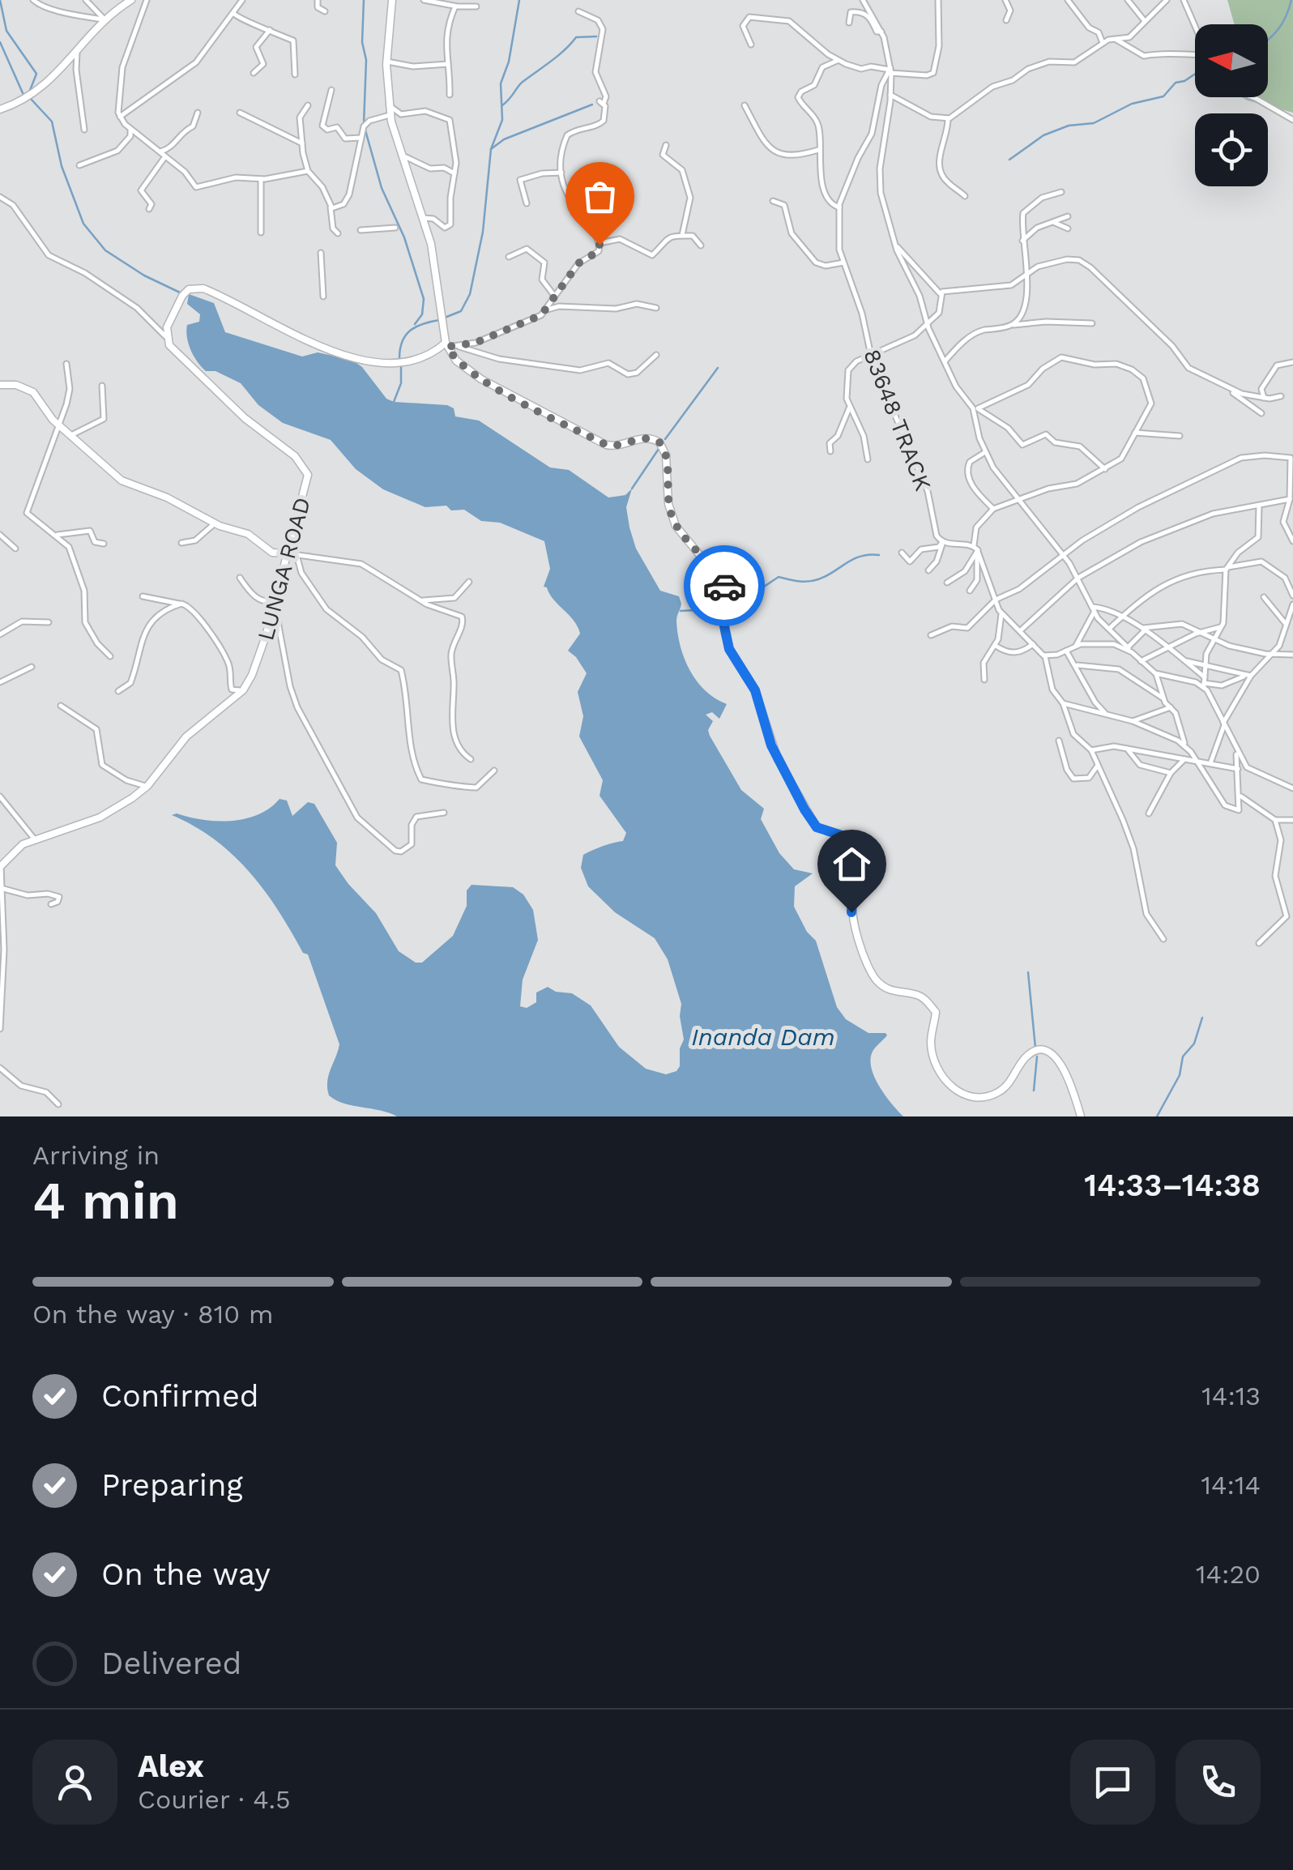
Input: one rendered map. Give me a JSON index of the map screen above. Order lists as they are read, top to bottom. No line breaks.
{"streets":{"street":["83648 TRACK","LUNGA ROAD"]},"water":["Inanda Dam"],"north":"left","page":{"heading":["4 min","Arriving in","14:33–14:38"],"panel":["Alex","Courier · 4.5"],"bar":"On the way · 810 m","list":[["Confirmed","14:13"],["Preparing","14:14"],["On the way","14:20"],"Delivered"]}}
